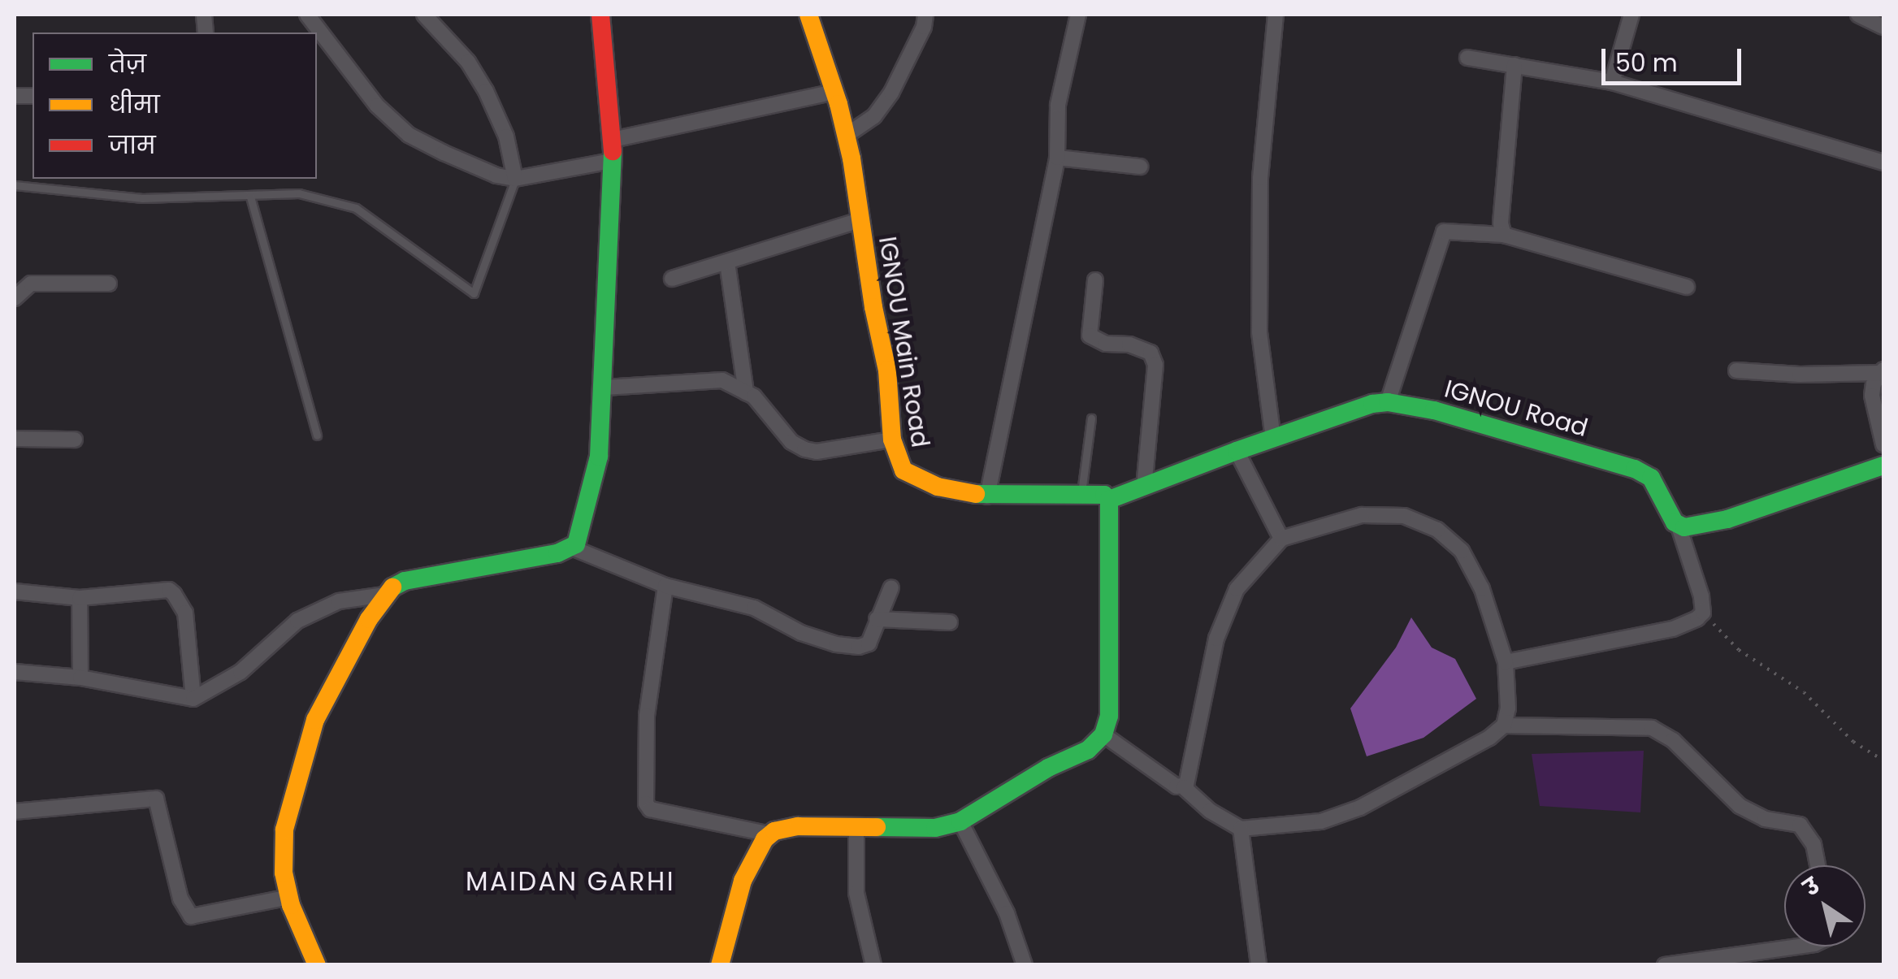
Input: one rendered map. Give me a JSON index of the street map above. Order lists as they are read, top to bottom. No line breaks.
{"streets":{"street":["IGNOU Main Road","IGNOU Road"]},"crossings":[["IGNOU Main Road","IGNOU Road"]],"districts":["MAIDAN GARHI"],"legend":["तेज़","धीमा","जाम"],"scale_bar":"50 m","north":"top left"}
